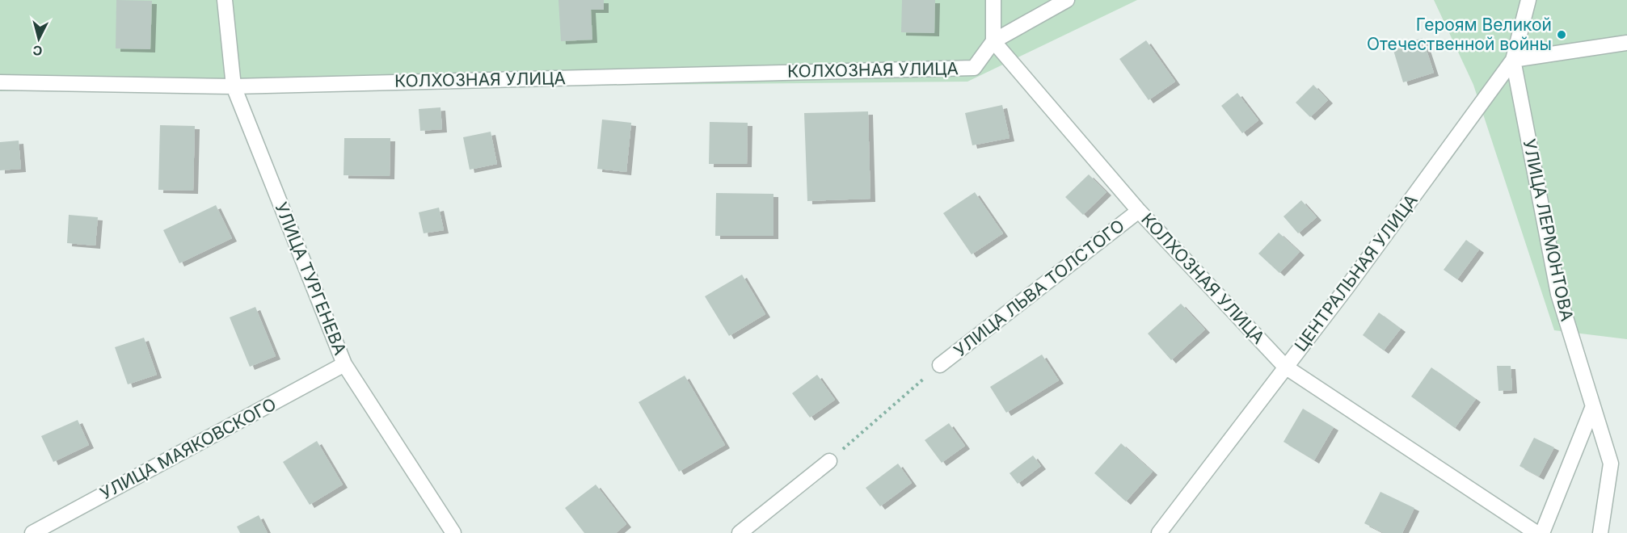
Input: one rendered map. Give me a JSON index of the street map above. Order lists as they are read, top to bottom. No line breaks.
{"streets":{"street":["КОЛХОЗНАЯ УЛИЦА","УЛИЦА ЛЕРМОНТОВА","ЦЕНТРАЛЬНАЯ УЛИЦА","УЛИЦА ТУРГЕНЕВА","УЛИЦА ЛЬВА ТОЛСТОГО","УЛИЦА МАЯКОВСКОГО"]},"crossings":[["КОЛХОЗНАЯ УЛИЦА","ЦЕНТРАЛЬНАЯ УЛИЦА"],["КОЛХОЗНАЯ УЛИЦА","УЛИЦА ТУРГЕНЕВА"],["КОЛХОЗНАЯ УЛИЦА","УЛИЦА ЛЬВА ТОЛСТОГО"],["УЛИЦА ЛЕРМОНТОВА","ЦЕНТРАЛЬНАЯ УЛИЦА"],["УЛИЦА ТУРГЕНЕВА","УЛИЦА МАЯКОВСКОГО"]],"places":["Героям Великой Отечественной войны"],"north":"bottom"}
